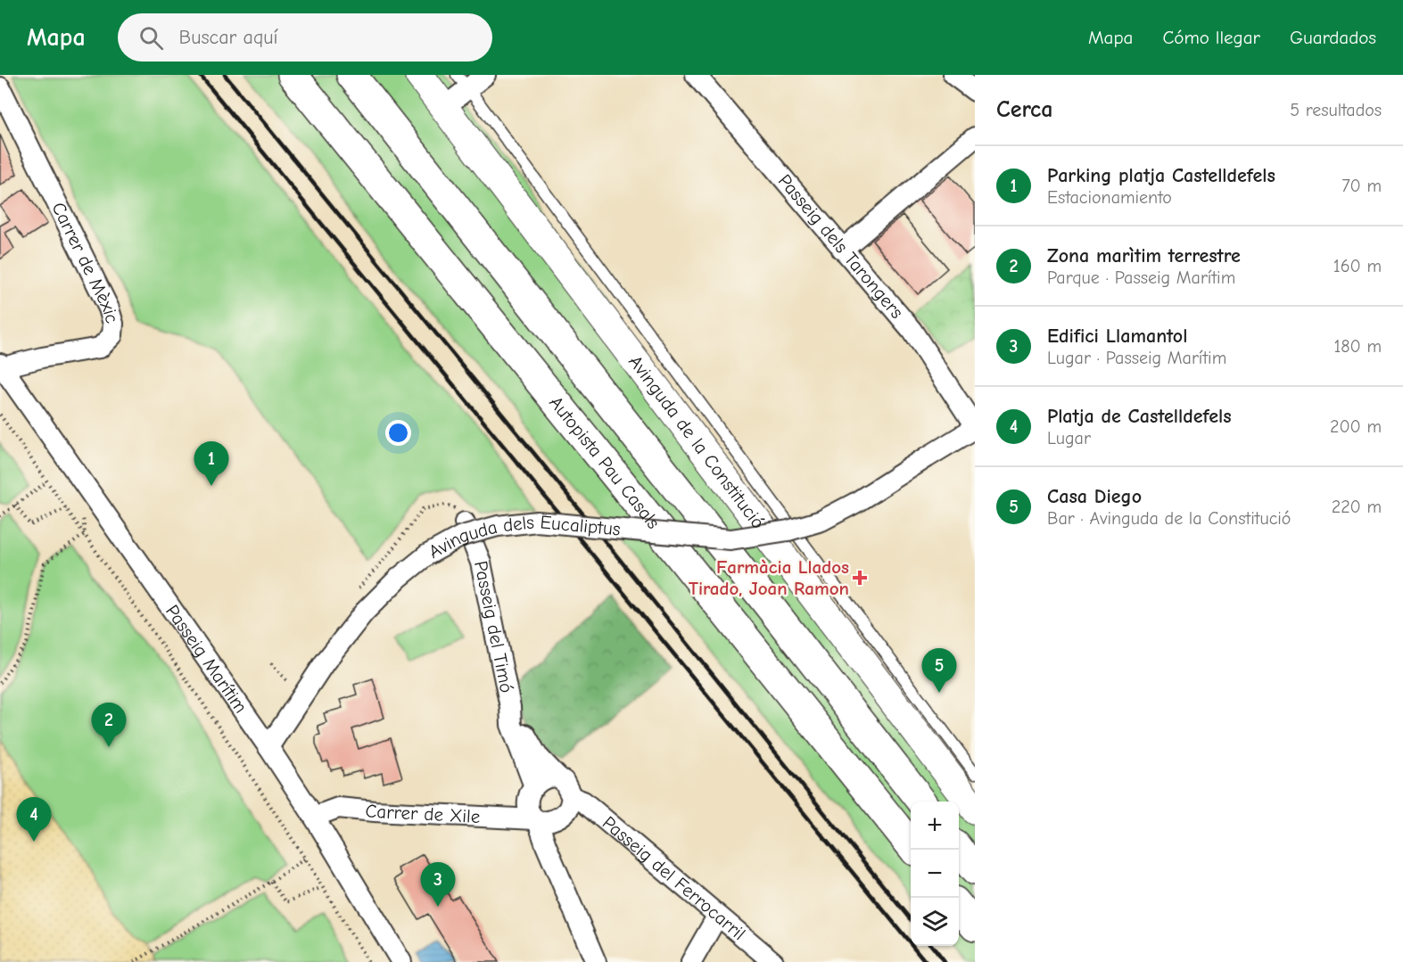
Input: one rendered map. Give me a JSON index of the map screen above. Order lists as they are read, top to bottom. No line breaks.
{"streets":{"highway":["Autopista Pau Casals"],"street":["Passeig dels Tarongers","Carrer de Mèxic","Avinguda de la Constitució","Avinguda dels Eucaliptus","Passeig del Timó","Passeig Marítim","Carrer de Xile","Passeig del Ferrocarril"]},"crossings":[["Passeig dels Tarongers","Avinguda dels Eucaliptus"],["Carrer de Mèxic","Passeig Marítim"],["Avinguda dels Eucaliptus","Passeig Marítim"],["Passeig del Timó","Carrer de Xile"],["Passeig del Timó","Passeig del Ferrocarril"],["Passeig Marítim","Carrer de Xile"],["Carrer de Xile","Passeig del Ferrocarril"]],"places":{"health":["Farmàcia Llados Tirado, Joan Ramon"]},"page":{"header":"Mapa","search":"Buscar aquí","nav":["Mapa","Cómo llegar","Guardados"],"heading":["Cerca","5 resultados"],"list":[{"mark":"1","name":"Parking platja Castelldefels","note":"Estacionamiento","value":"70 m"},{"mark":"2","name":"Zona marìtim terrestre","note":"Parque · Passeig Marítim","value":"160 m"},{"mark":"3","name":"Edifici Llamantol","note":"Lugar · Passeig Marítim","value":"180 m"},{"mark":"4","name":"Platja de Castelldefels","note":"Lugar","value":"200 m"},{"mark":"5","name":"Casa Diego","note":"Bar · Avinguda de la Constitució","value":"220 m"}],"pins":["1","5","2","4","3"],"map_buttons":["+","−"]}}
